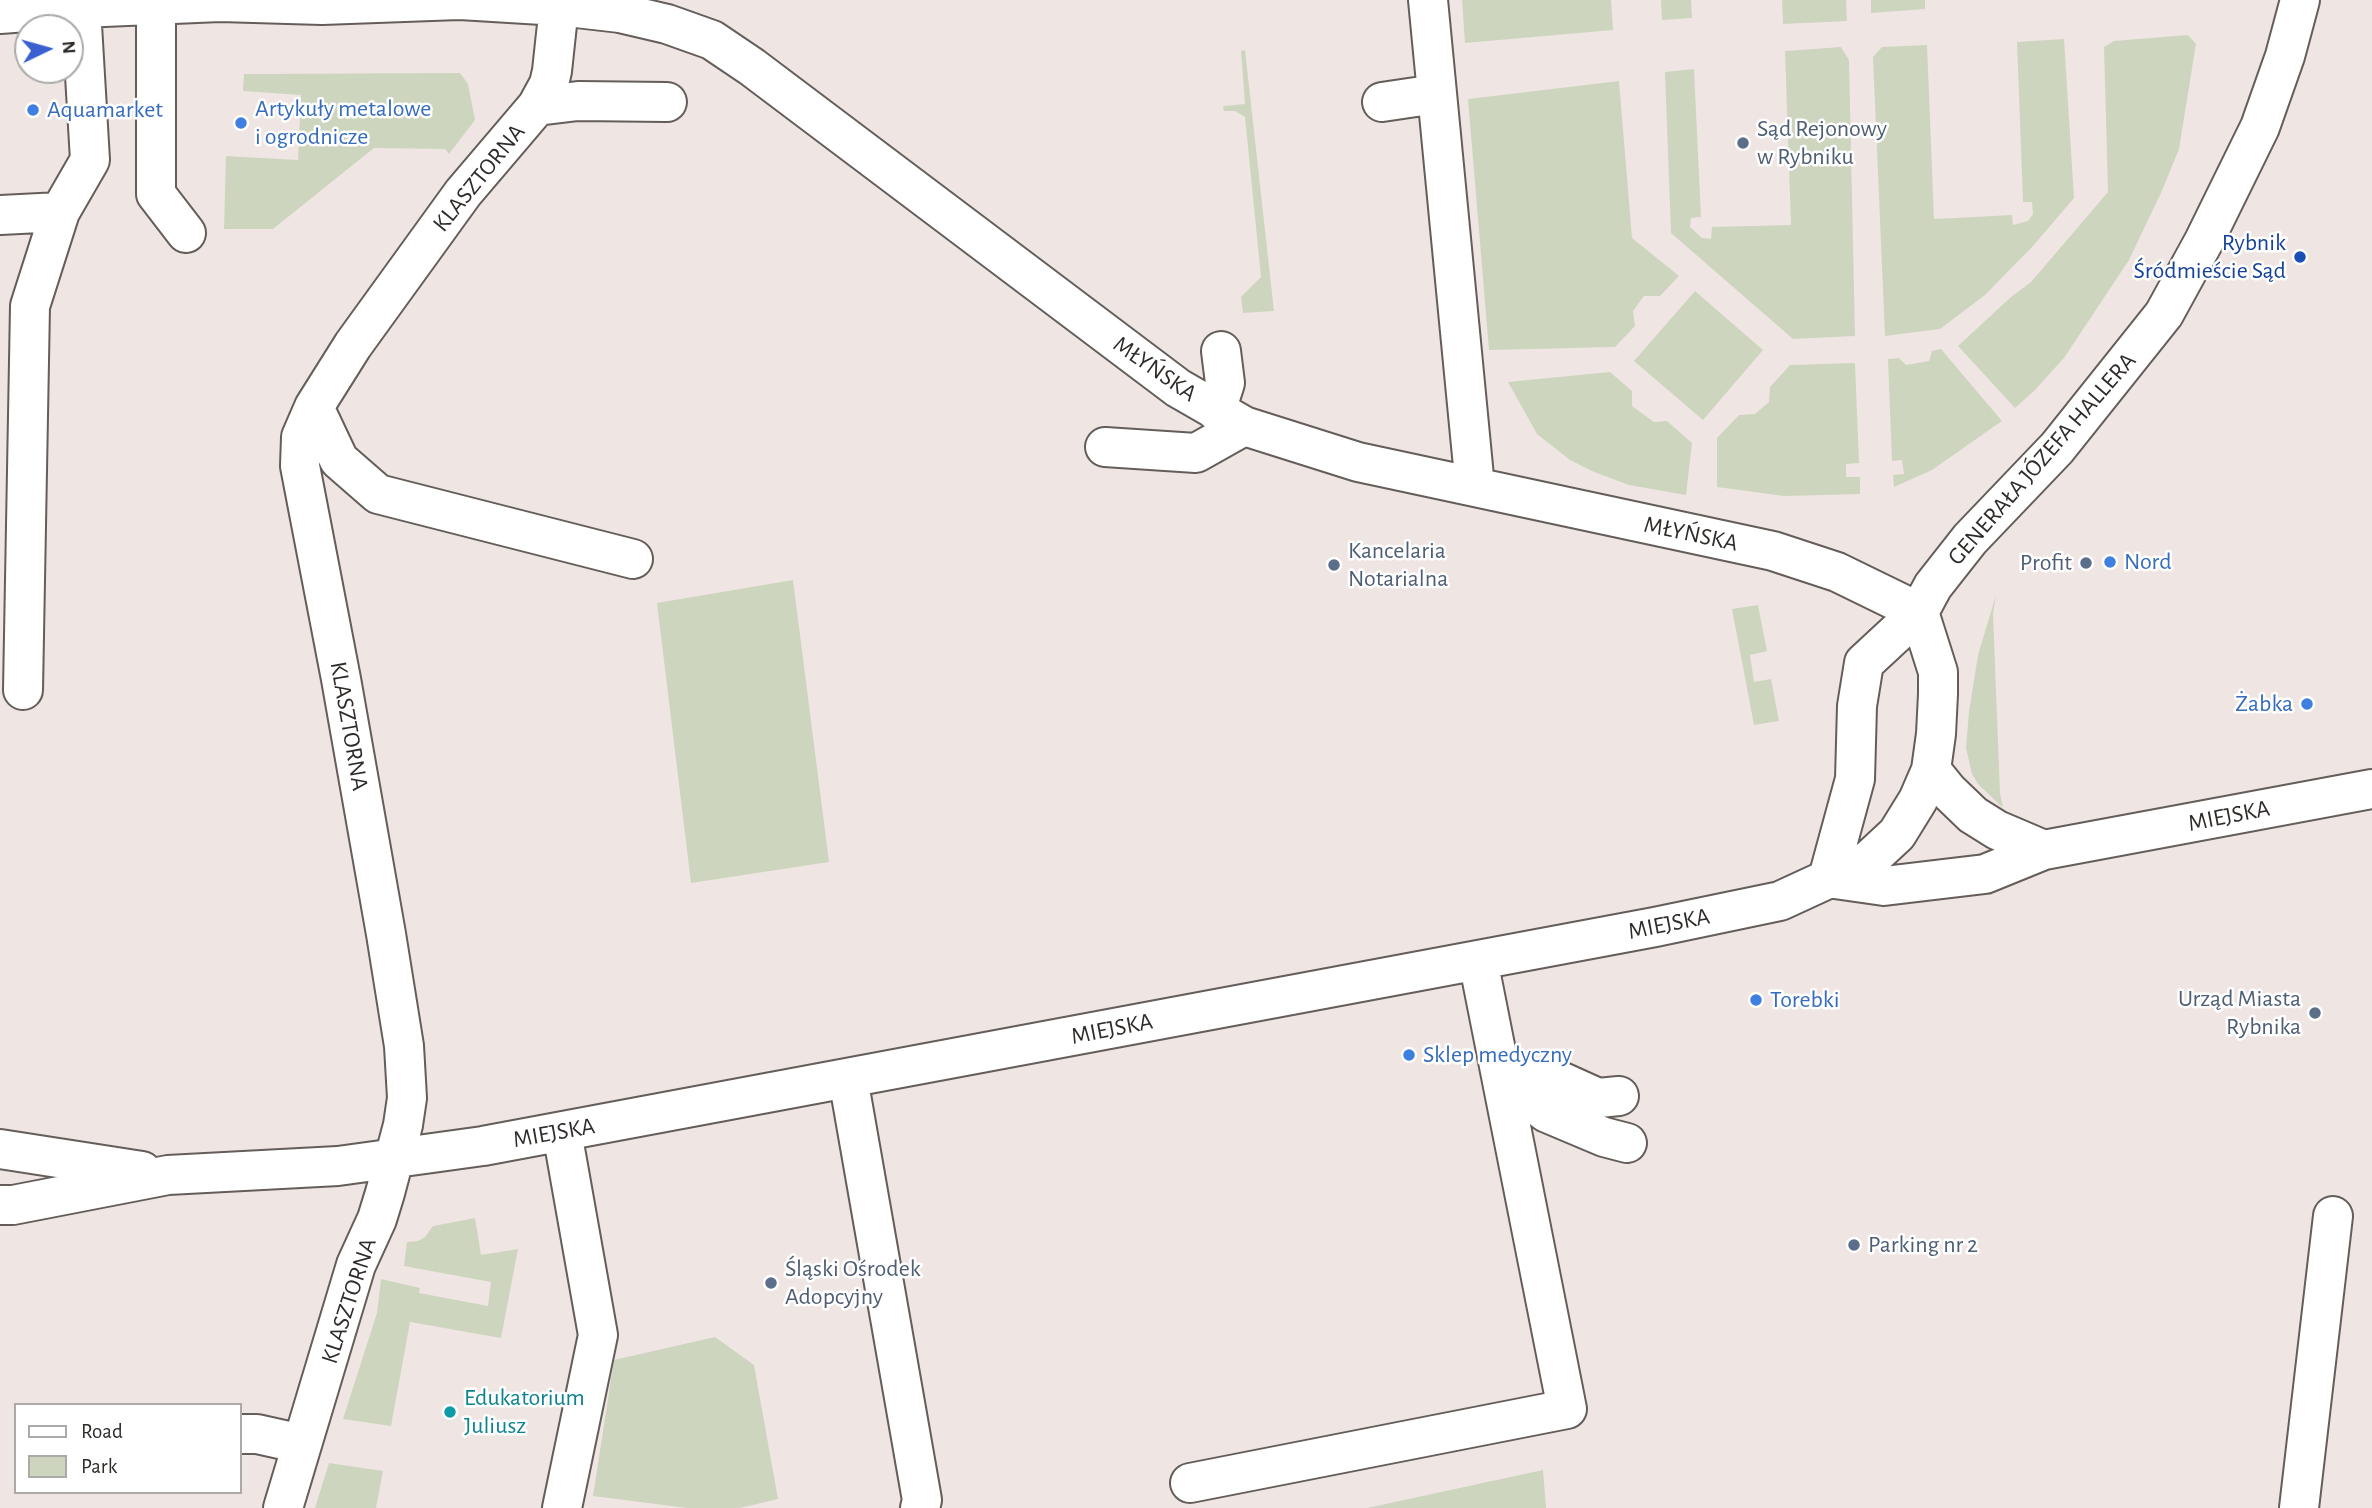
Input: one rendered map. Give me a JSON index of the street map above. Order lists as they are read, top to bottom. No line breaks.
{"streets":{"street":["KLASZTORNA","MŁYŃSKA","GENERAŁA JÓZEFA HALLERA","MIEJSKA"]},"crossings":[["KLASZTORNA","MŁYŃSKA"],["KLASZTORNA","MIEJSKA"],["MŁYŃSKA","GENERAŁA JÓZEFA HALLERA"],["GENERAŁA JÓZEFA HALLERA","MIEJSKA"]],"places":["Aquamarket","Artykuły metalowe i ogrodnicze","Sąd Rejonowy w Rybniku","Rybnik Śródmieście Sąd","Nord","Profit","Kancelaria Notarialna","Żabka","Torebki","Urząd Miasta Rybnika","Sklep medyczny","Parking nr 2","Śląski Ośrodek Adopcyjny","Edukatorium Juliusz"],"legend":["Road","Park"],"north":"right"}
